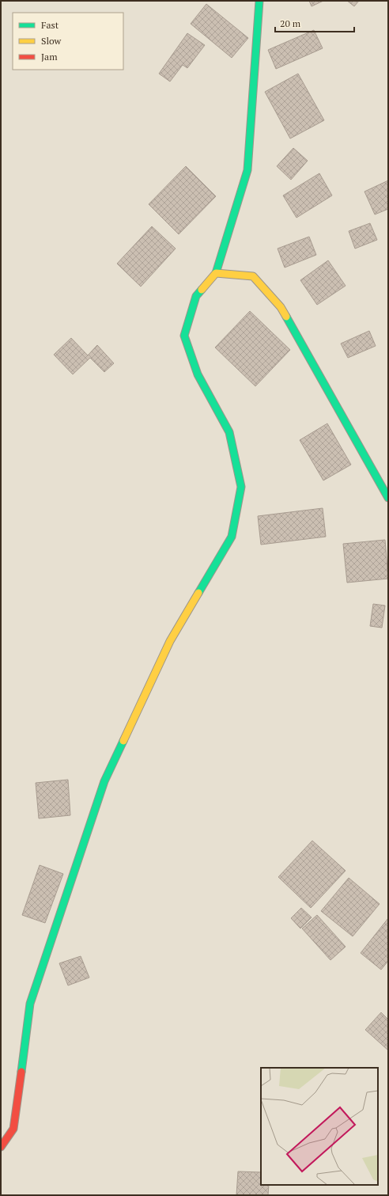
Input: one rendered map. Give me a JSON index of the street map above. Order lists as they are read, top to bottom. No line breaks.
{"legend":["Fast","Slow","Jam"],"scale_bar":"20 m"}
